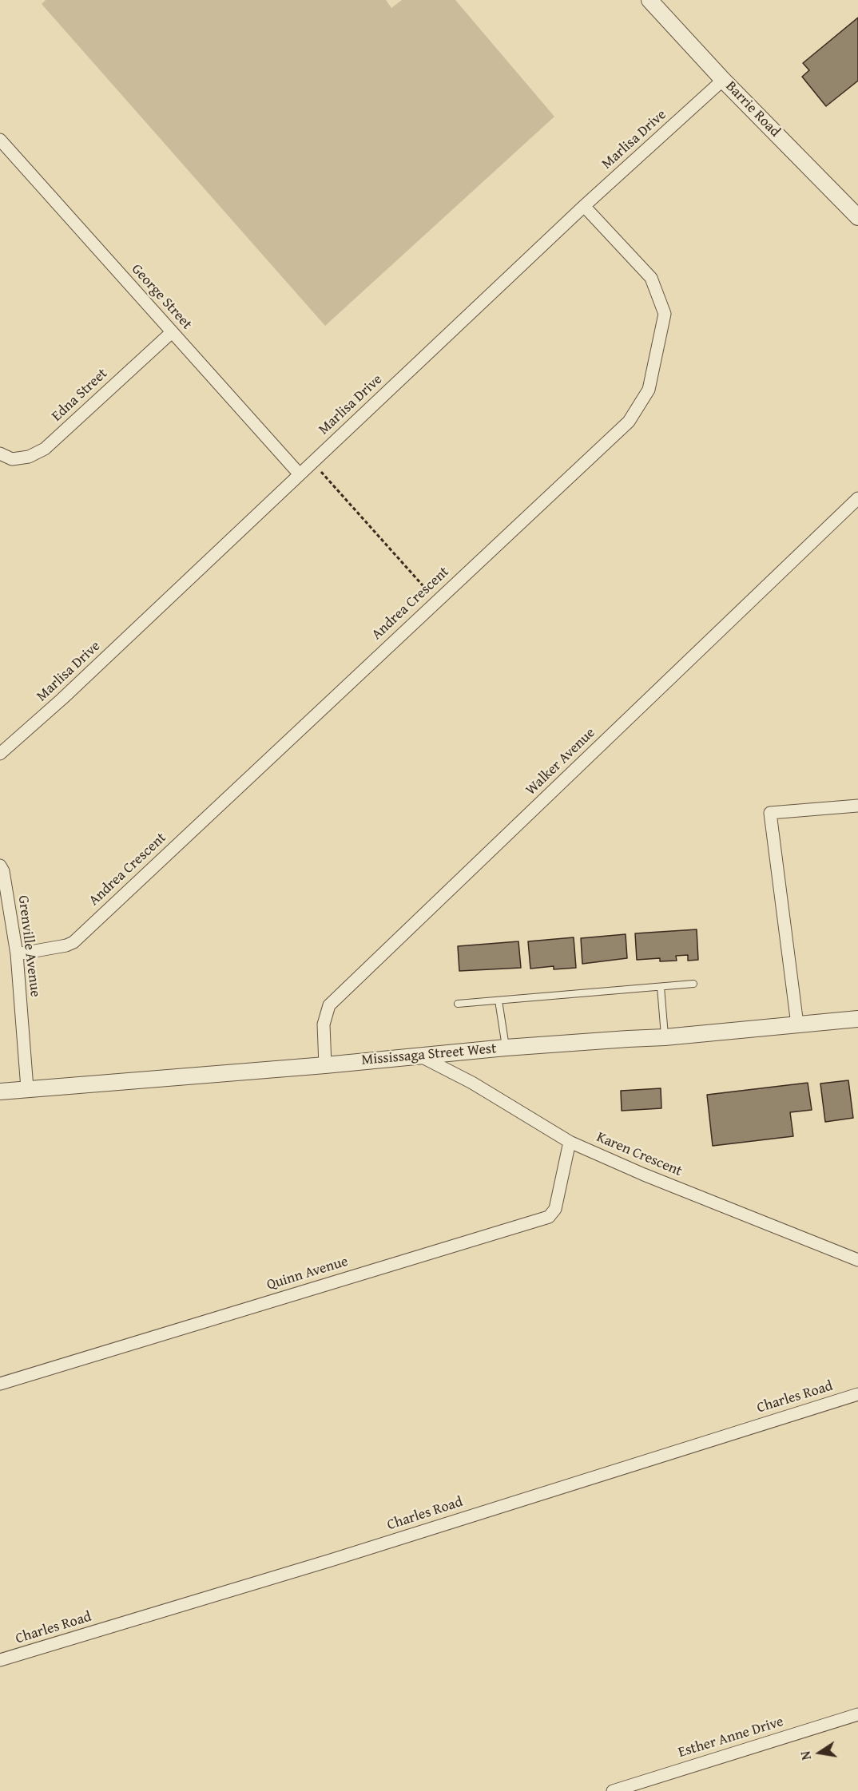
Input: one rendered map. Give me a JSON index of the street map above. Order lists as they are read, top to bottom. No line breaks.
{"streets":{"street":["Barrie Road","Marlisa Drive","George Street","Edna Street","Andrea Crescent","Walker Avenue","Grenville Avenue","Mississaga Street West","Karen Crescent","Quinn Avenue","Charles Road","Esther Anne Drive"]},"crossings":[["Barrie Road","Marlisa Drive"],["Marlisa Drive","George Street"],["Marlisa Drive","Andrea Crescent"],["George Street","Edna Street"],["Andrea Crescent","Grenville Avenue"],["Walker Avenue","Mississaga Street West"],["Grenville Avenue","Mississaga Street West"],["Mississaga Street West","Karen Crescent"],["Karen Crescent","Quinn Avenue"]],"north":"left"}
